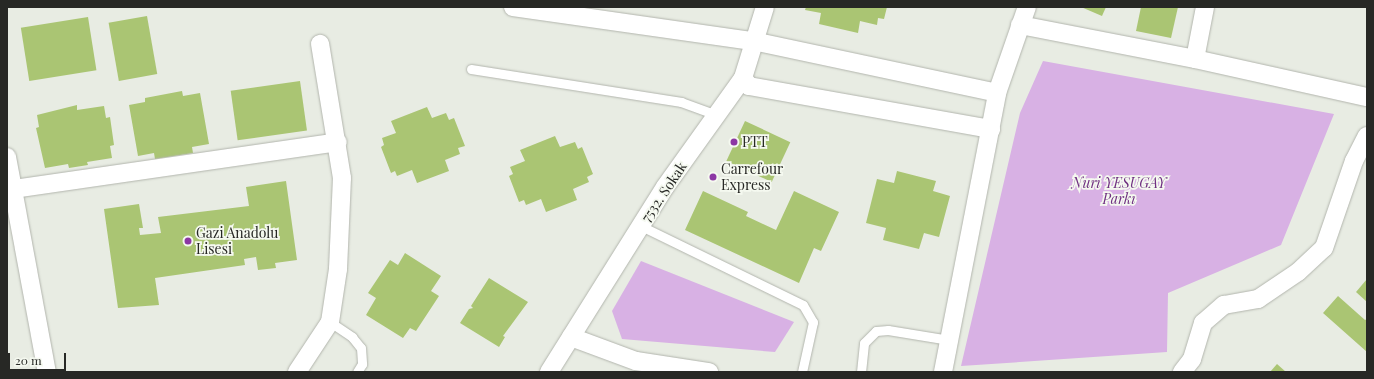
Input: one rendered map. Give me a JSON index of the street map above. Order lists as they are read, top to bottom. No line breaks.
{"streets":{"street":["7532. Sokak"]},"parks":["Nuri YESUGAY Parkı"],"places":["PTT","Carrefour Express","Gazi Anadolu Lisesi"],"scale_bar":"20 m"}
